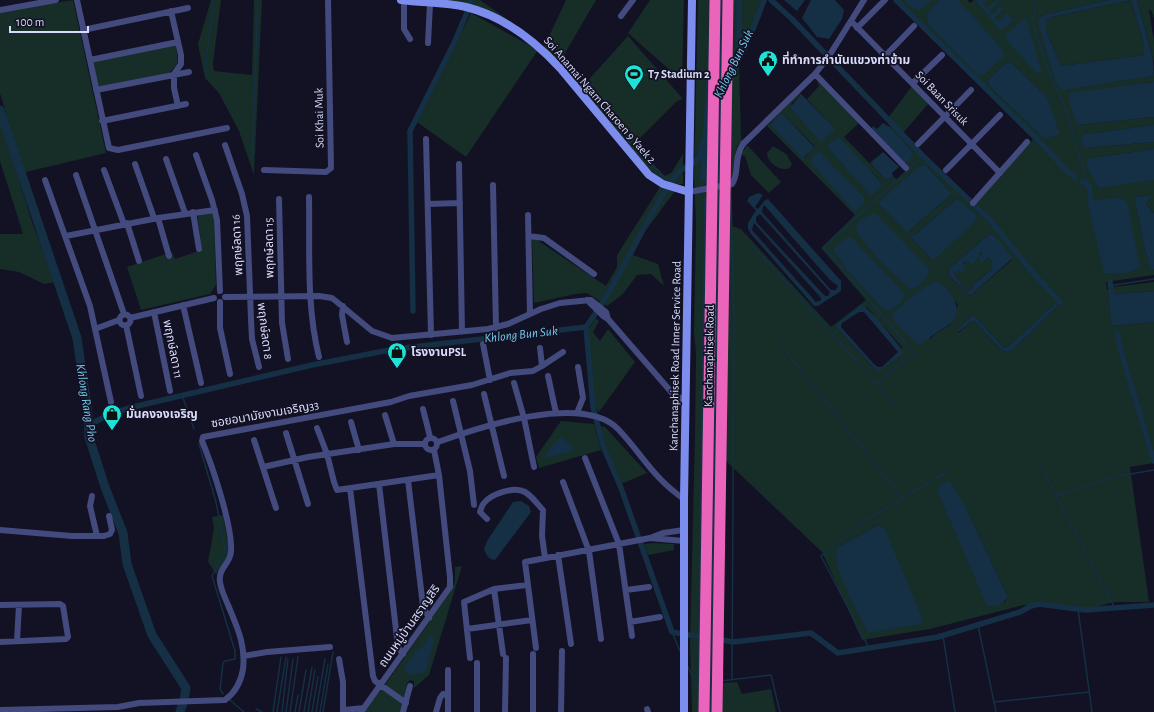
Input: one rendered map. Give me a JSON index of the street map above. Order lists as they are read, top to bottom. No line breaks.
{"streets":{"highway":["Kanchanaphisek Road"],"main road":["Soi Anamai Ngam Charoen 9 Yaek 2","Kanchanaphisek Road Inner Service Road"],"street":["Soi Baan Srisuk","Soi Khai Muk","พฤกษ์ลดา 16","พฤกษ์ลดา 15","พฤกษ์ลดา 8","พฤกษ์ลดา 11","ซอยอนามัยงามเจริญ33","ถนนหมู่บ้านสราญสิริ"]},"crossings":[["Soi Anamai Ngam Charoen 9 Yaek 2","Kanchanaphisek Road Inner Service Road"],["พฤกษ์ลดา 16","พฤกษ์ลดา 8"]],"water":["Khlong Bun Suk","Khlong Rang Pho"],"places":{"public building":["ที่ทำการกำนันแขวงท่าข้าม"],"sports":["T7 Stadium 2"],"shop":["โรงงานPSL","มั่นคงจงเจริญ"]},"scale_bar":"100 m"}
